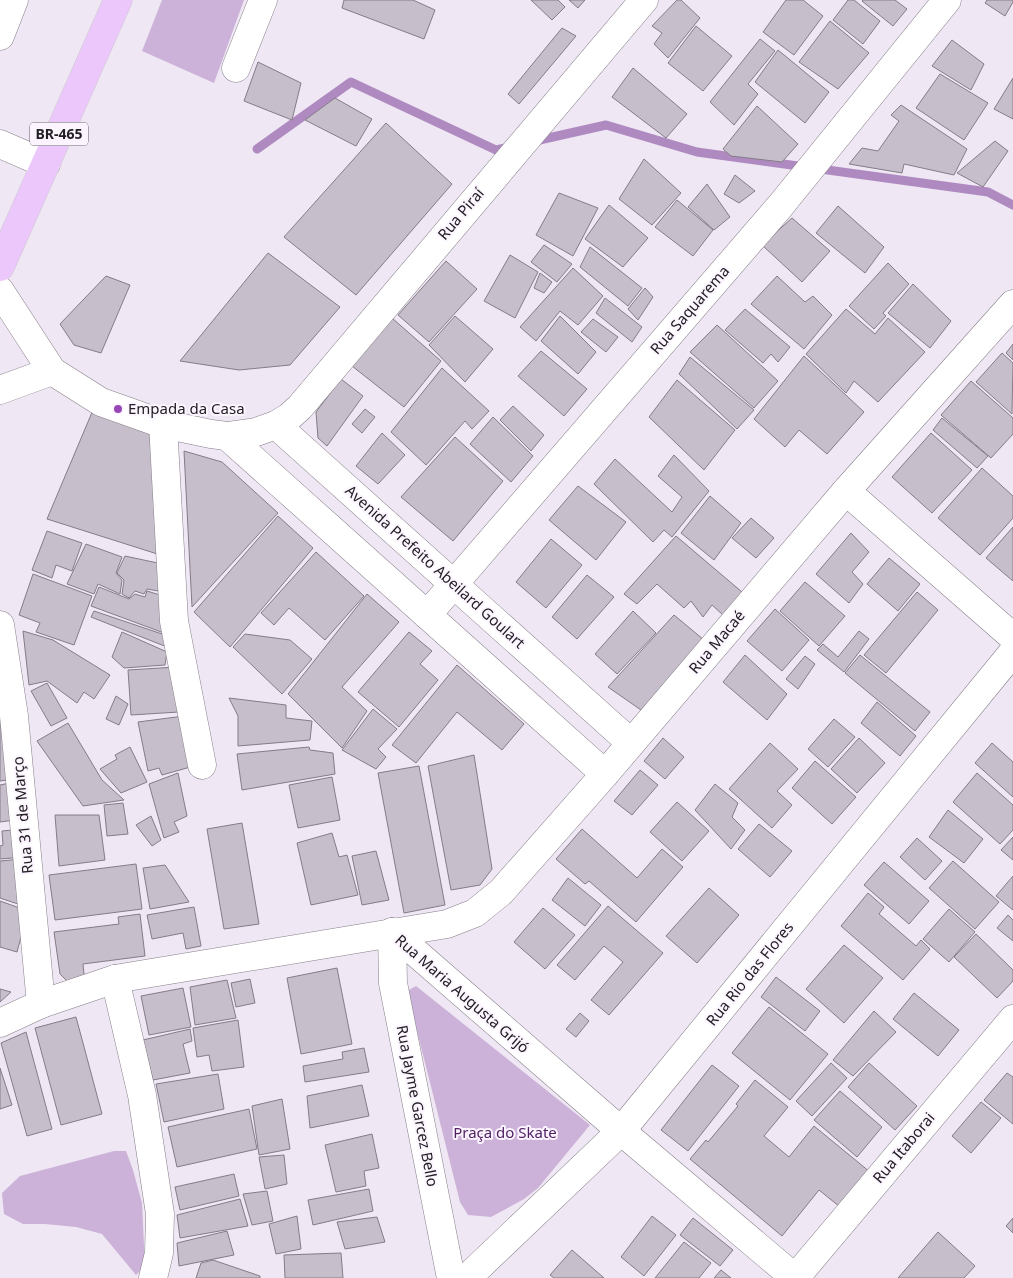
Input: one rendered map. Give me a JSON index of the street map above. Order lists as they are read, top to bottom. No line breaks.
{"streets":{"highway":["BR-465"],"street":["Rua Piraí","Rua Saquarema","Avenida Prefeito Abeilard Goulart","Rua Macaé","Rua 31 de Março","Rua Rio das Flores","Rua Maria Augusta Grijó","Rua Jayme Garcez Bello","Rua Itaborai"]},"crossings":[["Rua Piraí","Avenida Prefeito Abeilard Goulart"],["Rua Saquarema","Avenida Prefeito Abeilard Goulart"],["Avenida Prefeito Abeilard Goulart","Rua Macaé"],["Rua Macaé","Rua Maria Augusta Grijó"],["Rua Macaé","Rua Jayme Garcez Bello"],["Rua 31 de Março","Rua Maria Augusta Grijó"],["Rua Rio das Flores","Rua Maria Augusta Grijó"],["Rua Maria Augusta Grijó","Rua Jayme Garcez Bello"],["Rua Maria Augusta Grijó","Rua Itaborai"]],"parks":["Praça do Skate"],"places":["Empada da Casa"]}
